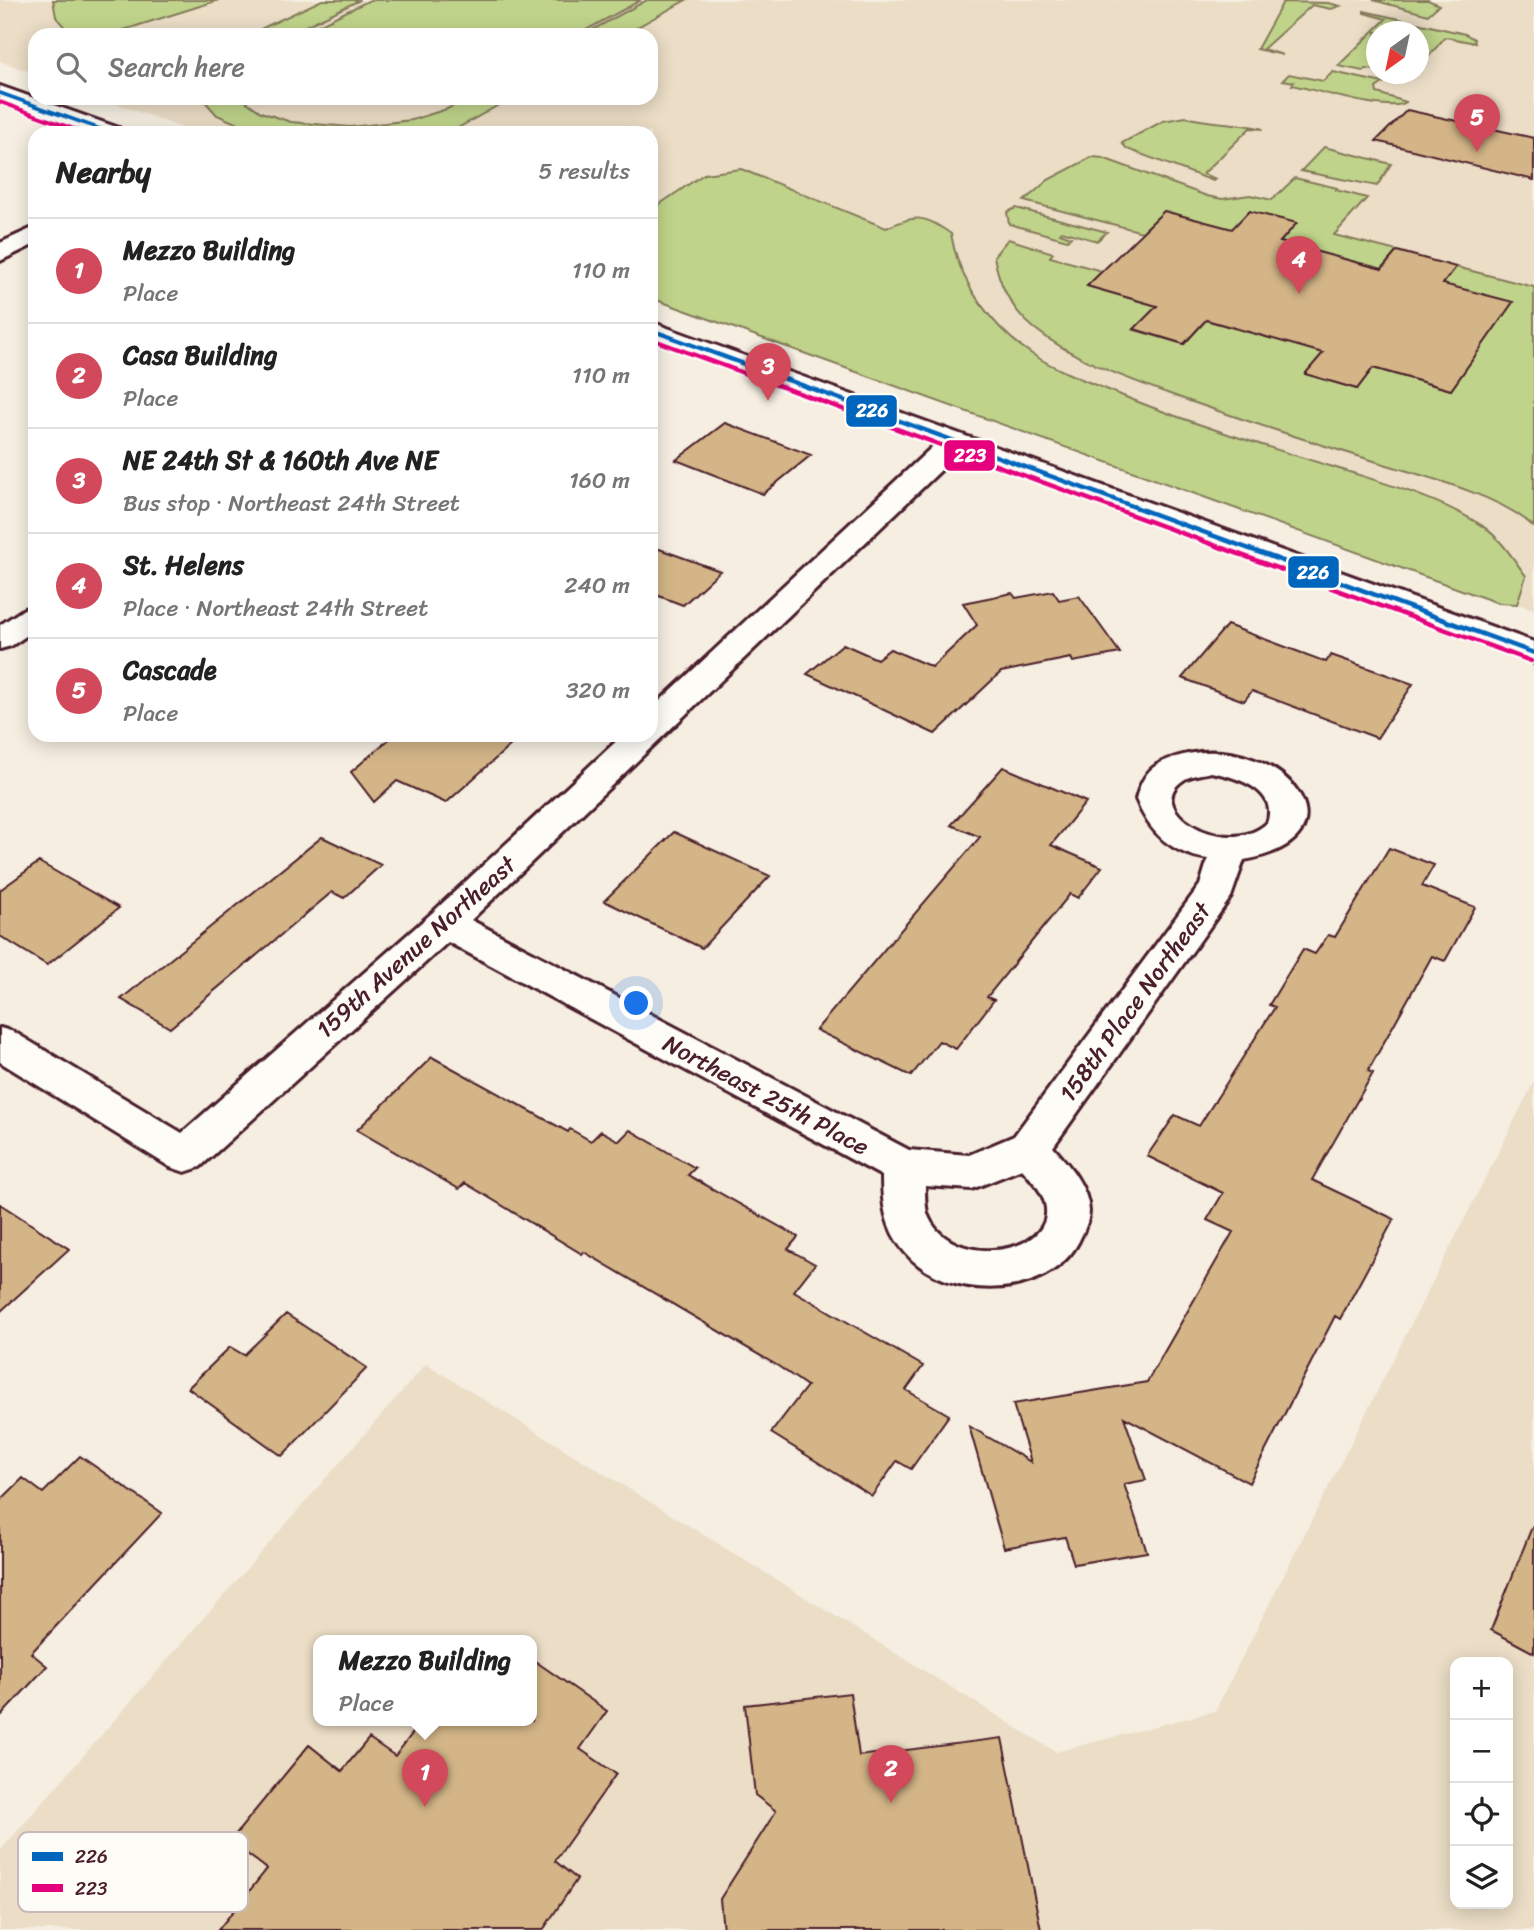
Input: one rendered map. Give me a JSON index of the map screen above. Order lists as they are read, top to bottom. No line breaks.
{"streets":{"street":["159th Avenue Northeast","158th Place Northeast","Northeast 25th Place"]},"crossings":[["159th Avenue Northeast","Northeast 25th Place"],["158th Place Northeast","Northeast 25th Place"]],"lines":["transit line 226","transit line 223"],"legend":["226","223"],"north":"bottom left","page":{"search":"Search here","pins":["5","4","3","2","1"],"heading":["Nearby","5 results"],"list":[{"mark":"1","name":"Mezzo Building","note":"Place","value":"110 m"},{"mark":"2","name":"Casa Building","note":"Place","value":"110 m"},{"mark":"3","name":"NE 24th St & 160th Ave NE","note":"Bus stop · Northeast 24th Street","value":"160 m"},{"mark":"4","name":"St. Helens","note":"Place · Northeast 24th Street","value":"240 m"},{"mark":"5","name":"Cascade","note":"Place","value":"320 m"}],"popup":["Mezzo Building","Place"],"map_buttons":["+","−"]}}
